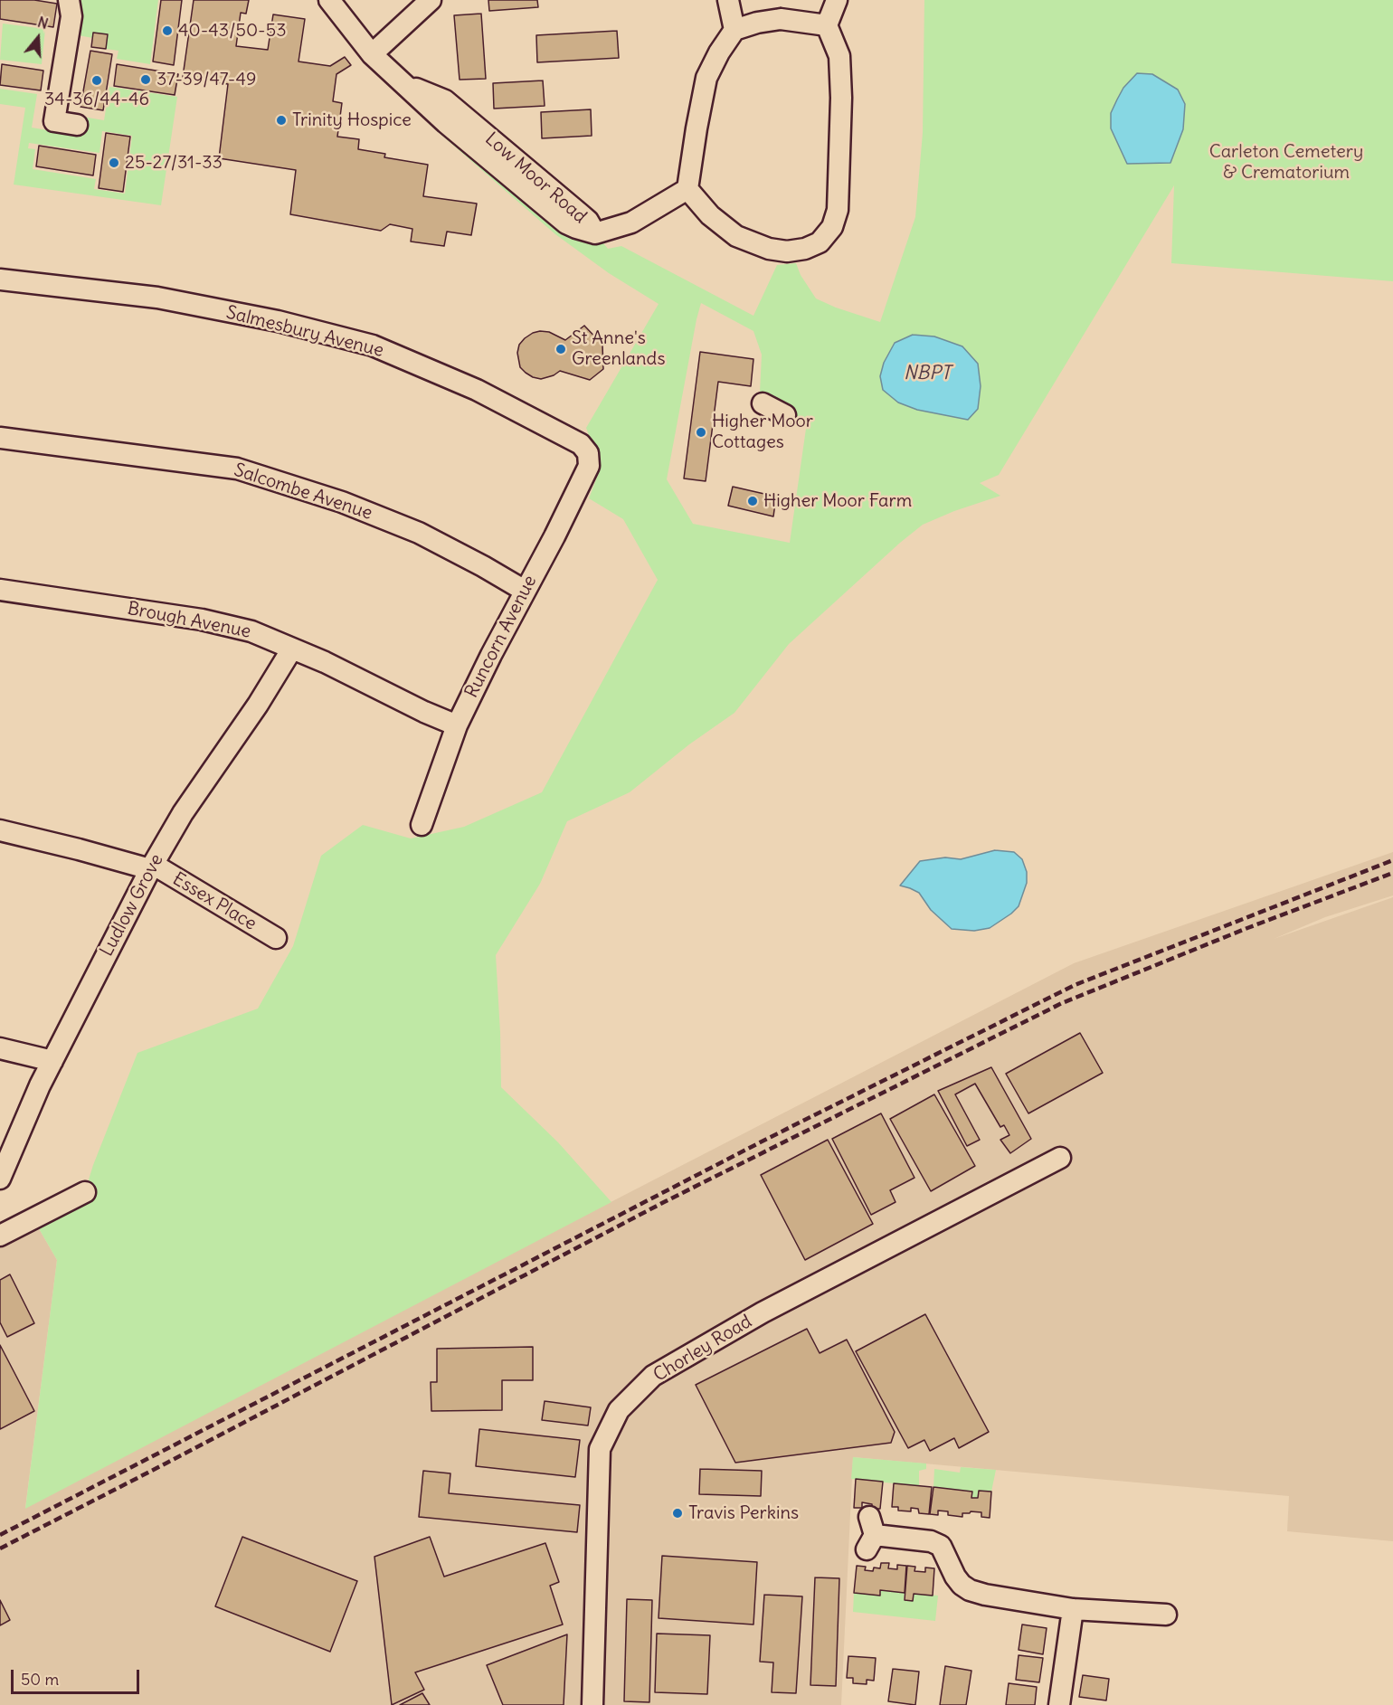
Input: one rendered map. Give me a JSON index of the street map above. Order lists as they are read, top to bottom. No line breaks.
{"streets":{"street":["Low Moor Road","Salmesbury Avenue","Salcombe Avenue","Brough Avenue","Runcorn Avenue","Essex Place","Ludlow Grove","Chorley Road"]},"crossings":[["Salmesbury Avenue","Runcorn Avenue"],["Salcombe Avenue","Runcorn Avenue"],["Brough Avenue","Runcorn Avenue"],["Brough Avenue","Ludlow Grove"],["Essex Place","Ludlow Grove"]],"water":["NBPT"],"parks":["Carleton Cemetery & Crematorium"],"places":["40-43/50-53","37-39/47-49","34-36/44-46","Trinity Hospice","25-27/31-33","St Anne's Greenlands","Higher Moor Cottages","Higher Moor Farm","Travis Perkins"],"scale_bar":"50 m","north":"top"}
